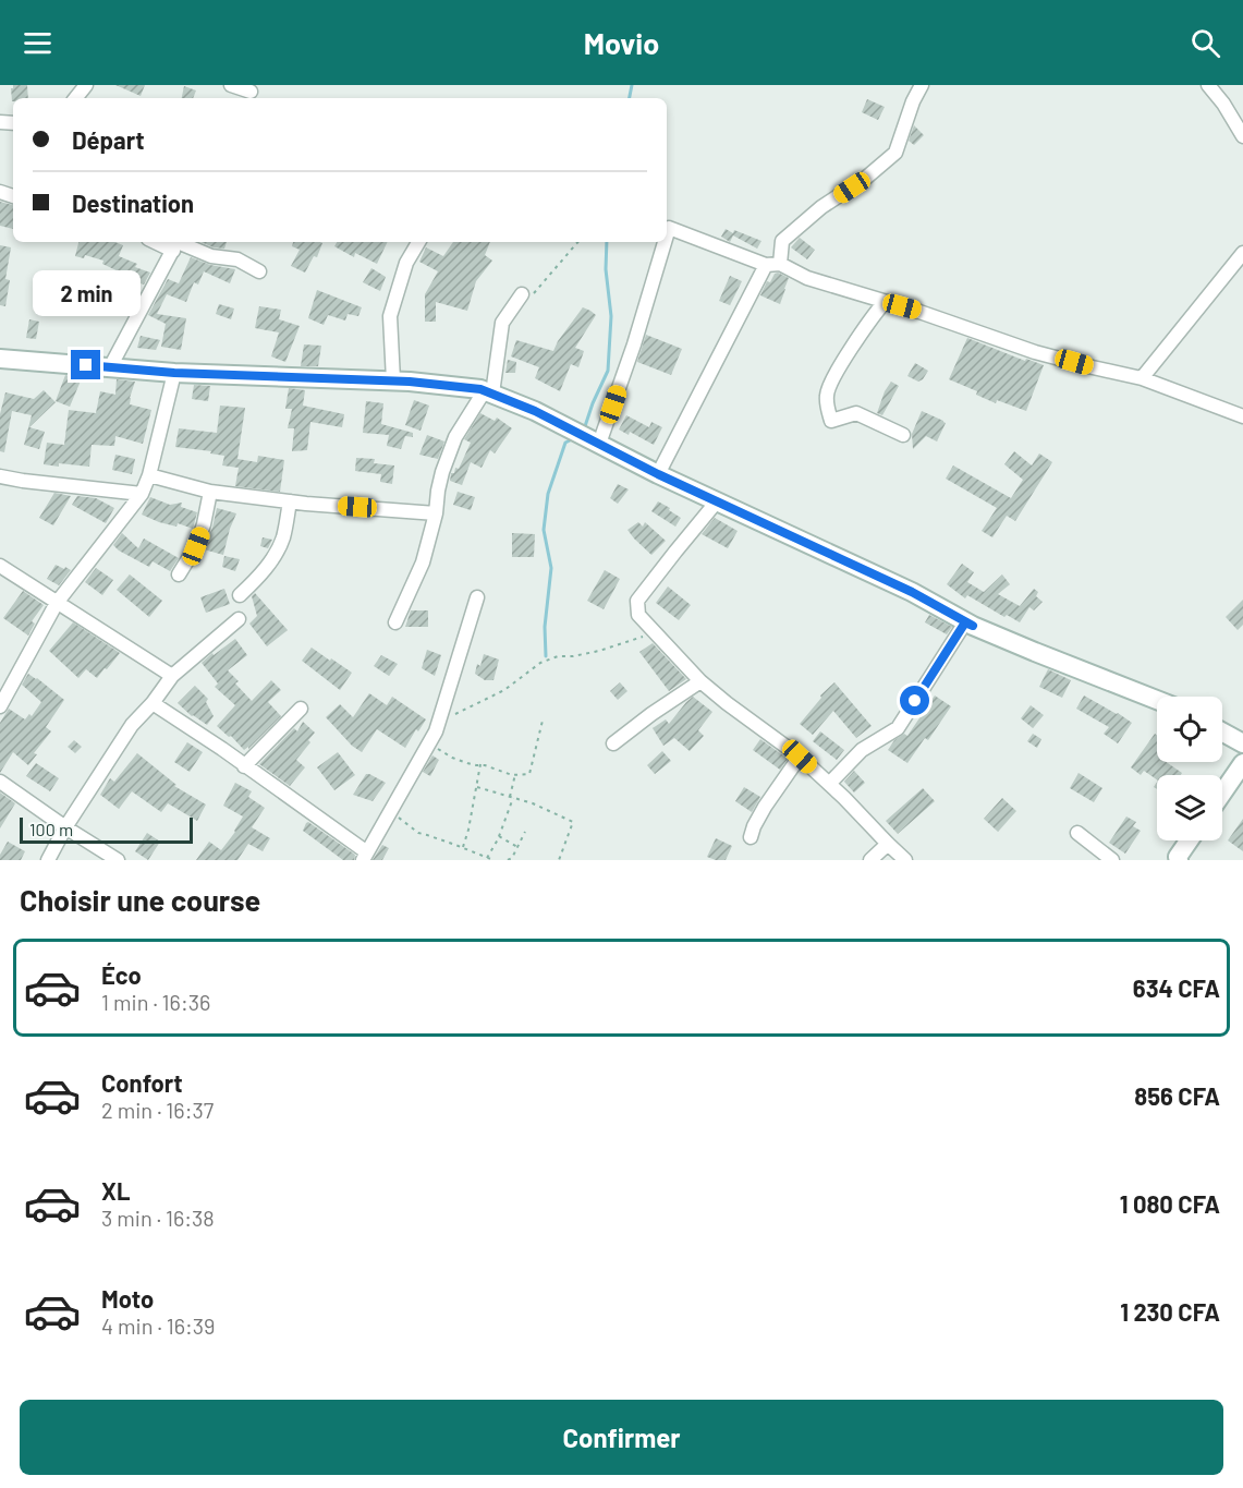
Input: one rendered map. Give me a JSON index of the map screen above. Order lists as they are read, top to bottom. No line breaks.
{"scale_bar":"100 m","page":{"header":"Movio","banner":["Départ","Destination"],"bubble":"2 min","scale":"100 m","heading":"Choisir une course","list":[{"name":"Éco","note":"1 min · 16:36","value":"634 CFA"},{"name":"Confort","note":"2 min · 16:37","value":"856 CFA"},{"name":"XL","note":"3 min · 16:38","value":"1 080 CFA"},{"name":"Moto","note":"4 min · 16:39","value":"1 230 CFA"}],"buttons":"Confirmer"}}
